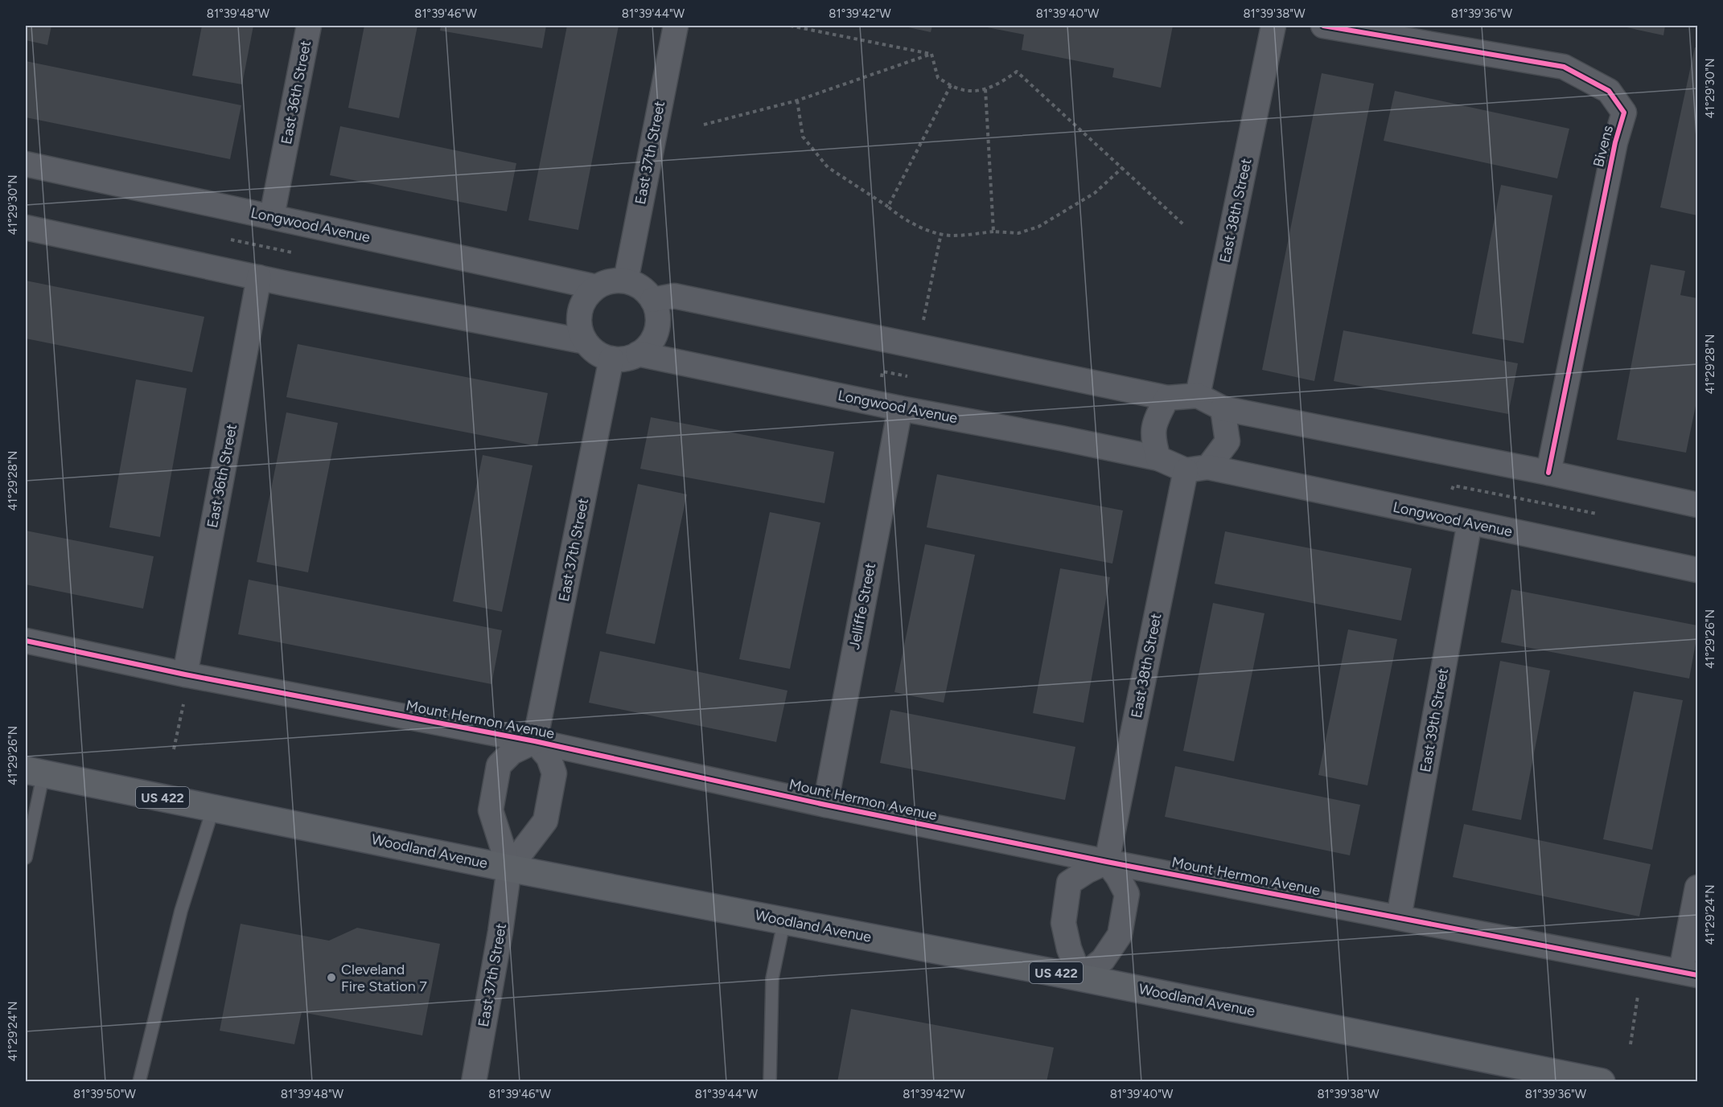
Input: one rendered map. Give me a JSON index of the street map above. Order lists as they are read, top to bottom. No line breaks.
{"streets":{"main road":["US 422","Woodland Avenue"],"street":["East 36th Street","Bivens","East 37th Street","East 38th Street","Longwood Avenue","Jelliffe Street","Mount Hermon Avenue","East 39th Street"]},"crossings":[["East 36th Street","Longwood Avenue"],["East 36th Street","Mount Hermon Avenue"],["East 37th Street","Longwood Avenue"],["East 37th Street","Mount Hermon Avenue"],["East 37th Street","Woodland Avenue"],["East 38th Street","Longwood Avenue"],["East 38th Street","Mount Hermon Avenue"],["Longwood Avenue","Jelliffe Street"],["Longwood Avenue","East 39th Street"],["Jelliffe Street","Mount Hermon Avenue"],["Mount Hermon Avenue","East 39th Street"]],"places":["Cleveland Fire Station 7"],"coordinates":["81°39'48\"W","81°39'46\"W","81°39'44\"W","81°39'42\"W","81°39'40\"W","81°39'38\"W","81°39'36\"W","41°29'30\"N","41°29'28\"N","41°29'26\"N","41°29'24\"N","81°39'50\"W"]}
